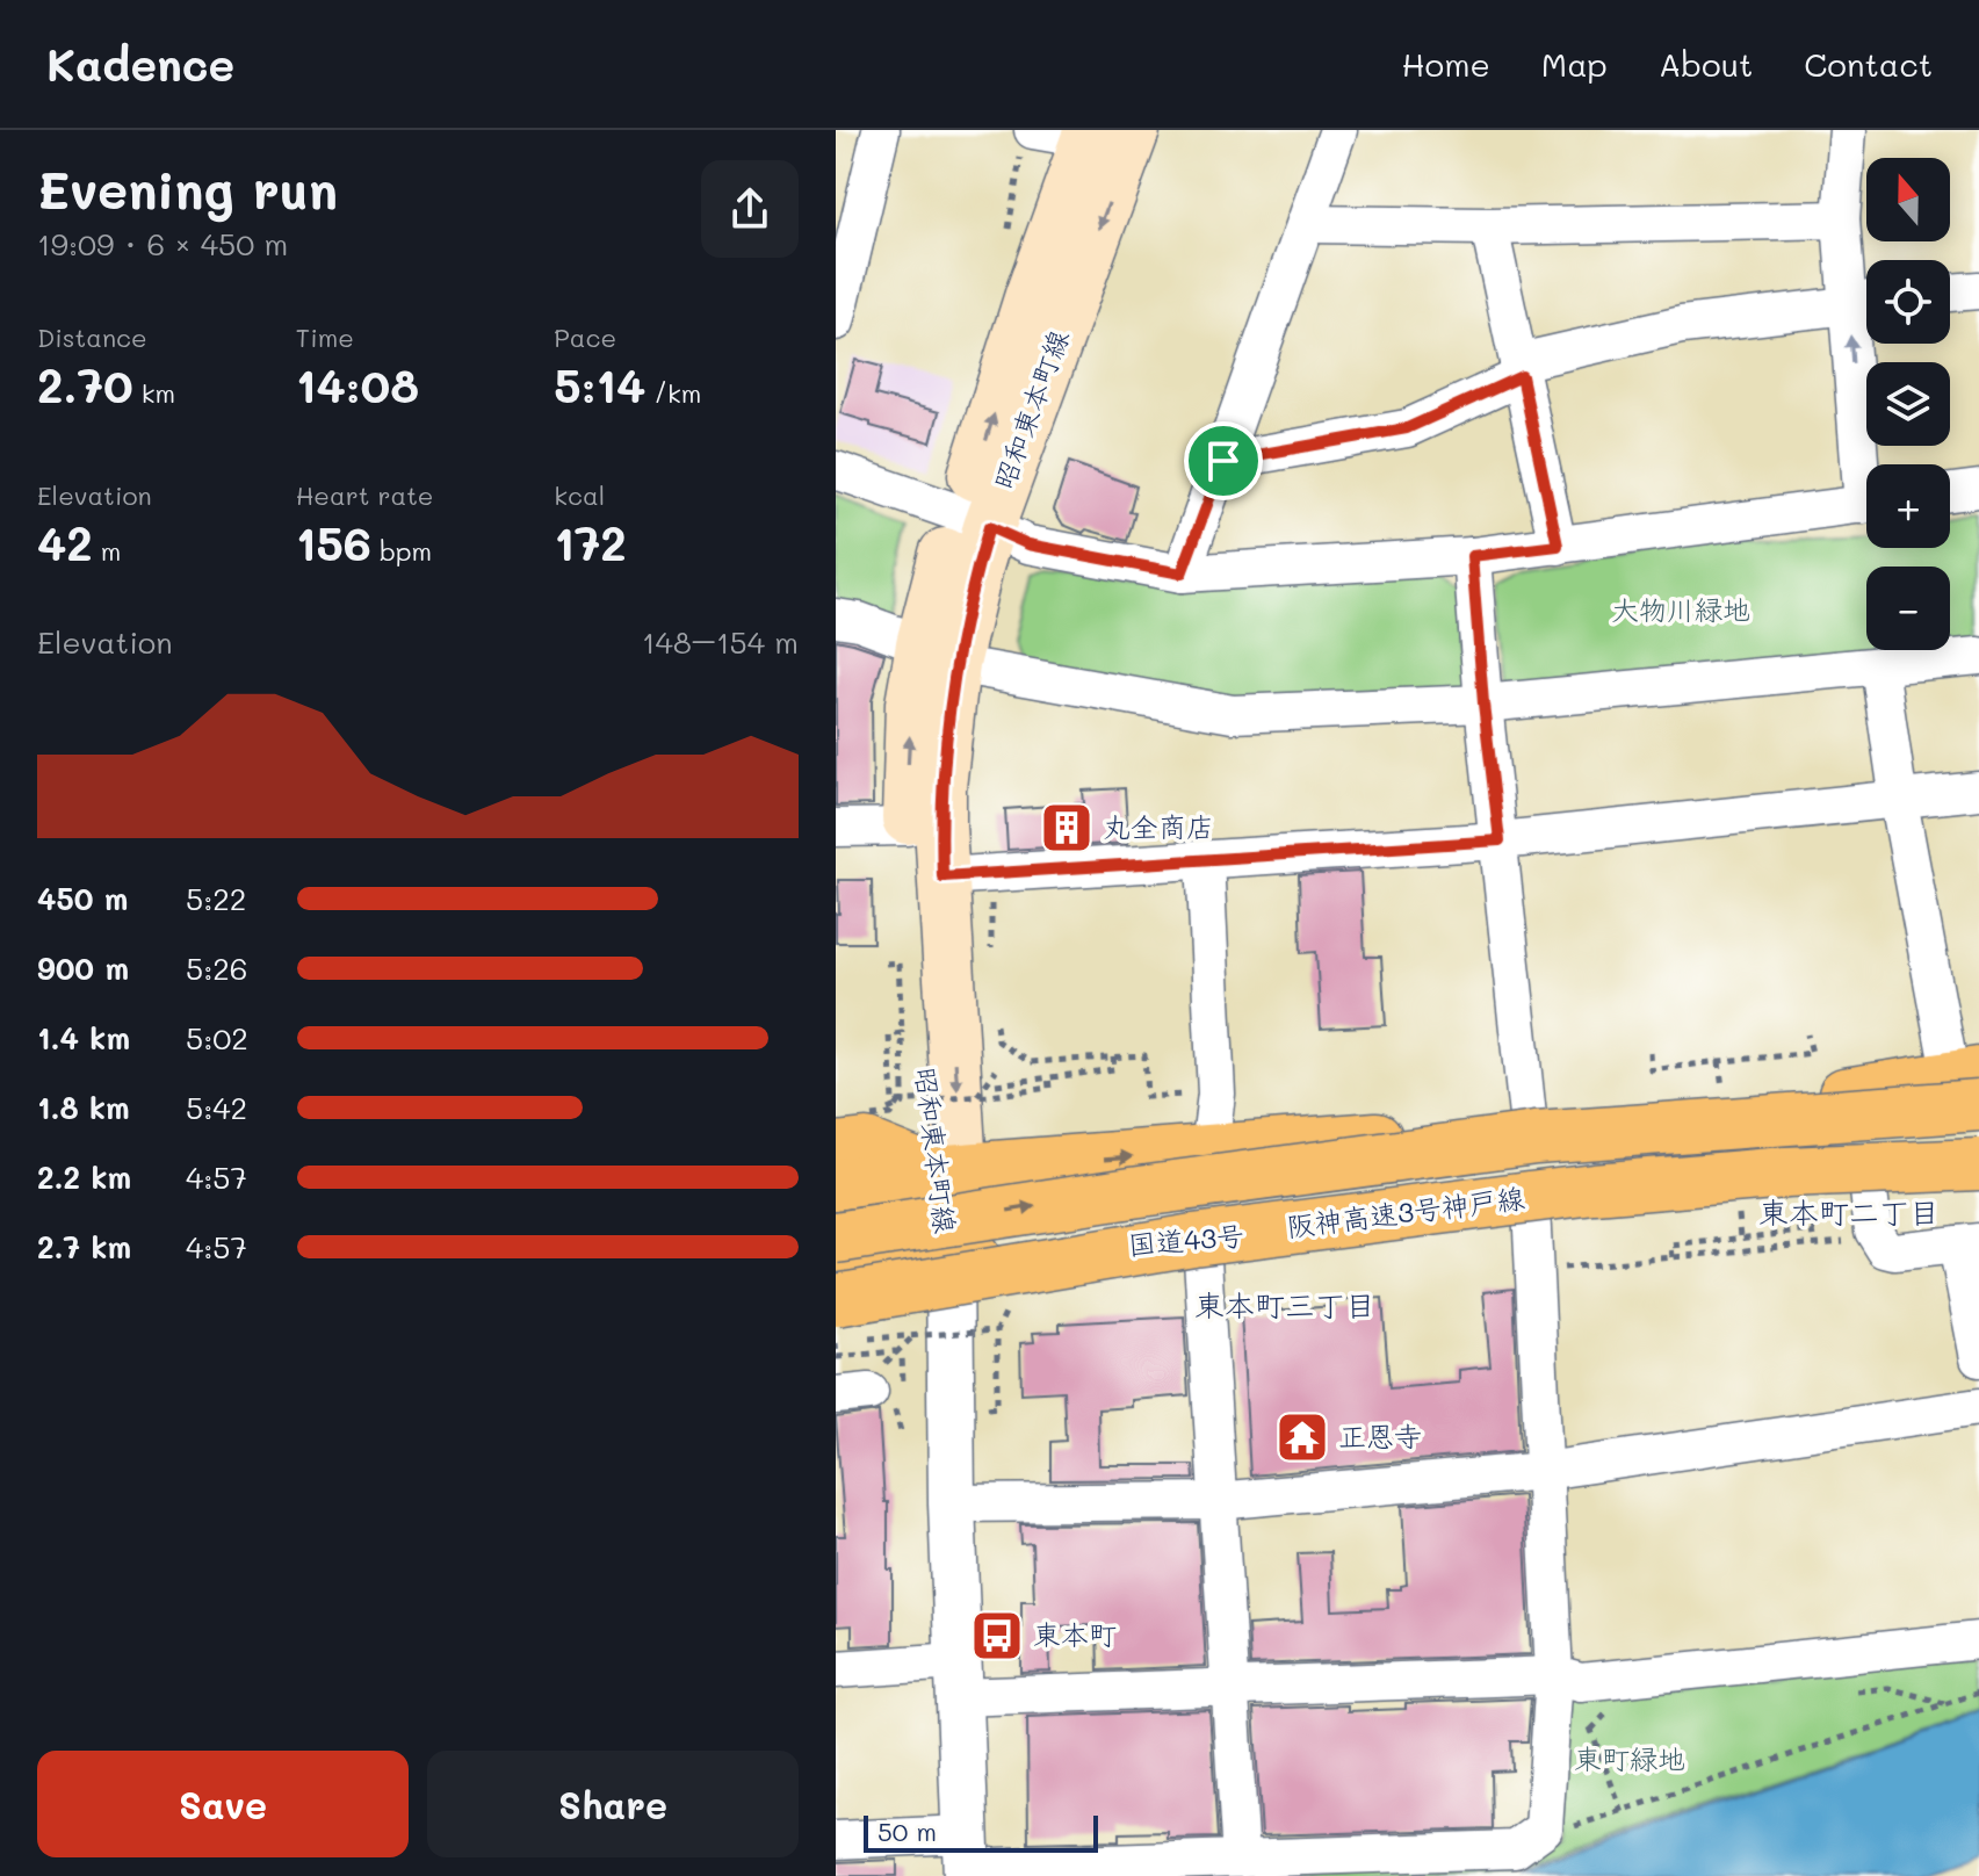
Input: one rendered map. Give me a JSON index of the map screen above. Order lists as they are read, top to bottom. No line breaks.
{"streets":{"highway":["阪神高速3号神戸線","国道43号"],"main road":["昭和東本町線"]},"crossings":[["昭和東本町線","国道43号"],["阪神高速3号神戸線","国道43号"]],"districts":["東本町二丁目","東本町三丁目"],"parks":["大物川緑地","東町緑地"],"places":{"building":["丸全商店"],"temple":["正恩寺"],"bus stop":["東本町"]},"scale_bar":"50 m","north":"top","page":{"header":"Kadence","nav":["Home","Map","About","Contact"],"heading":["Evening run","19:09 · 6 × 450 m"],"map_buttons":["+","−"],"stats":[["Distance","2.70 km"],["Time","14:08"],["Pace","5:14 /km"],["Elevation","42 m"],["Heart rate","156 bpm"],["kcal","172"]],"chart":["Elevation","148–154 m"],"list":[{"name":"450 m","note":"5:22"},{"name":"900 m","note":"5:26"},{"name":"1.4 km","note":"5:02"},{"name":"1.8 km","note":"5:42"},{"name":"2.2 km","note":"4:57"},{"name":"2.7 km","note":"4:57"}],"buttons":["Save","Share"],"scale":"50 m"}}
